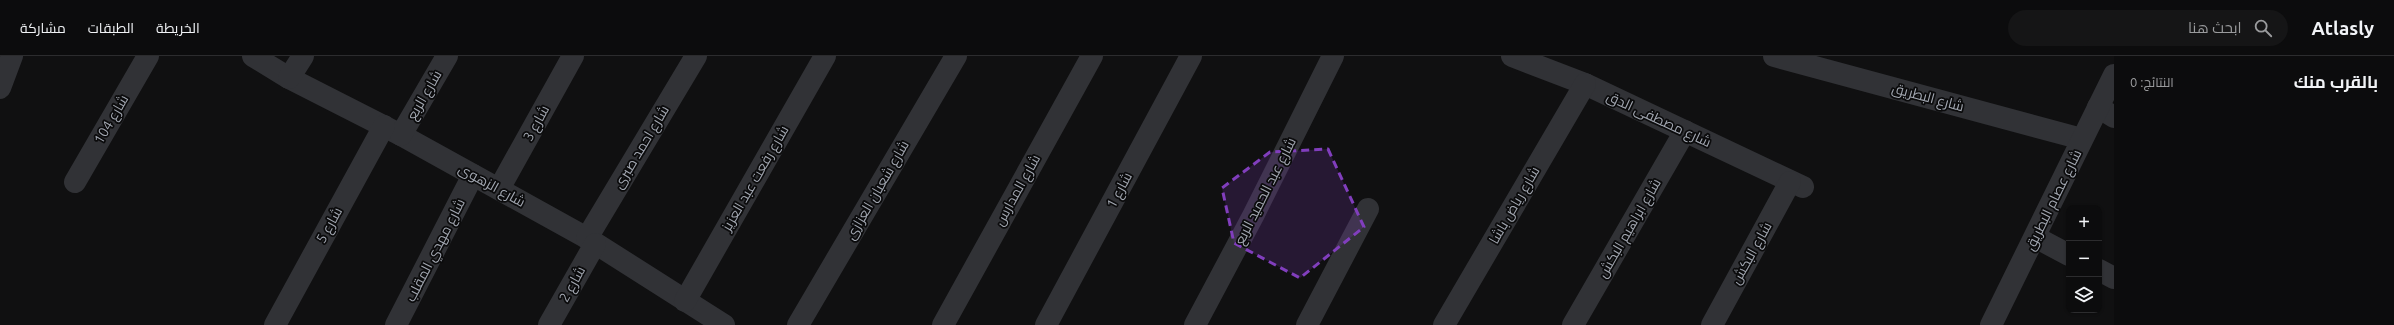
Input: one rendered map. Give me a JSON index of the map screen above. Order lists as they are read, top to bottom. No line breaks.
{"streets":{"street":["شارع الربع","شارع البطريق","شارع 104","شارع مصطفى الدق","شارع 3","شارع احمد صبرى","شارع رفعت عبد العزيز","شارع الزهوى","شارع شعبان العزازى","شارع المدارس","شارع 1","شارع عبد الحميد الربع","شارع عصام البطريق","شارع رياض باشا","شارع 5","شارع ابراهيم البكش","شارع مهدي المقلب","شارع البكش","شارع 2"]},"crossings":[["شارع الربع","شارع الزهوى"],["شارع الربع","شارع 5"],["شارع البطريق","شارع عصام البطريق"],["شارع مصطفى الدق","شارع رياض باشا"],["شارع مصطفى الدق","شارع ابراهيم البكش"],["شارع مصطفى الدق","شارع البكش"],["شارع 3","شارع الزهوى"],["شارع احمد صبرى","شارع الزهوى"],["شارع احمد صبرى","شارع 2"],["شارع رفعت عبد العزيز","شارع الزهوى"],["شارع الزهوى","شارع 5"],["شارع الزهوى","شارع مهدي المقلب"],["شارع الزهوى","شارع 2"]],"page":{"header":"Atlasly","search":"ابحث هنا","nav":["الخريطة","الطبقات","مشاركة"],"heading":["بالقرب منك","النتائج: 0"],"map_buttons":["+","−"]}}
